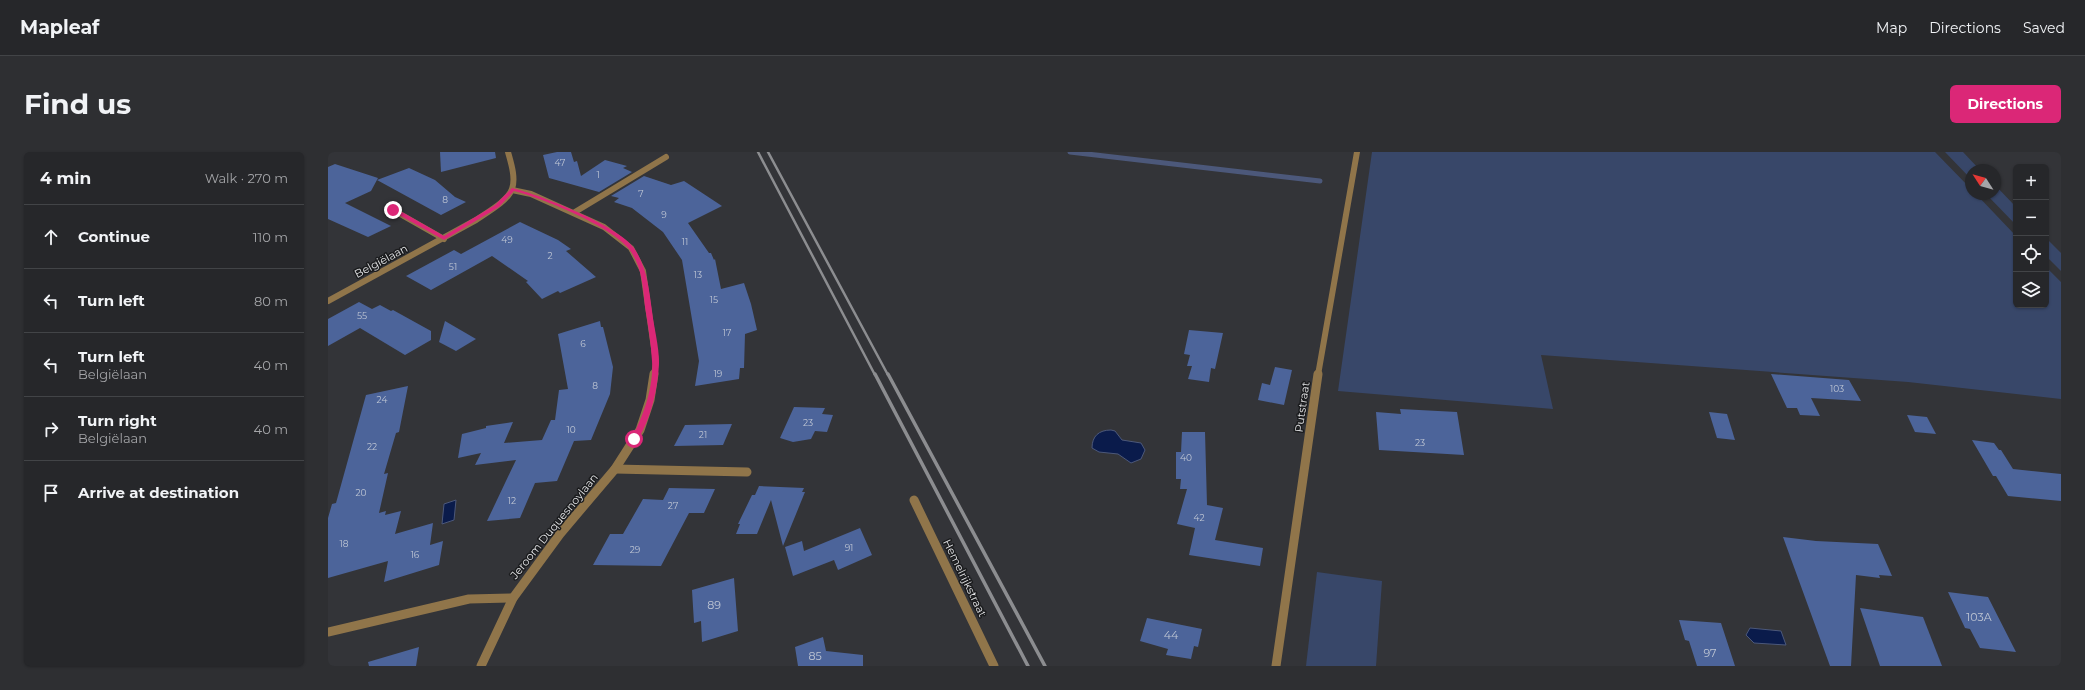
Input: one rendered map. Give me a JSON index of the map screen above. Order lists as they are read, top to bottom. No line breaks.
{"streets":{"street":["Belgiëlaan","Putstraat","Jeroom Duquesnoylaan","Hemelrijkstraat"]},"crossings":[["Belgiëlaan","Jeroom Duquesnoylaan"]],"house_numbers":["47","1","7","8","9","49","11","2","51","13","15","55","17","6","19","8","103","24","23","10","21","23","22","40","20","12","27","42","18","91","29","16","89","103A","44","97","85"],"north":"top left","page":{"header":"Mapleaf","nav":["Map","Directions","Saved"],"buttons":"Directions","title":"Find us","heading":["4 min","Walk · 270 m"],"map_buttons":["+","−"],"list":[["Continue","110 m"],["Turn left","80 m"],["Turn left","Belgiëlaan","40 m"],["Turn right","Belgiëlaan","40 m"],"Arrive at destination"]}}
